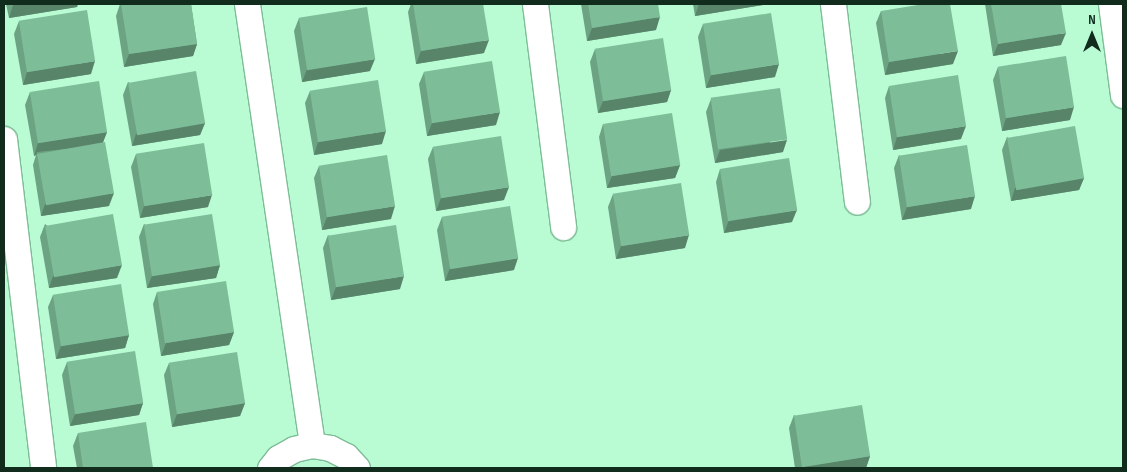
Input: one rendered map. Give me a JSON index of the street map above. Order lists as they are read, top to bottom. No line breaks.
{"north":"top"}
